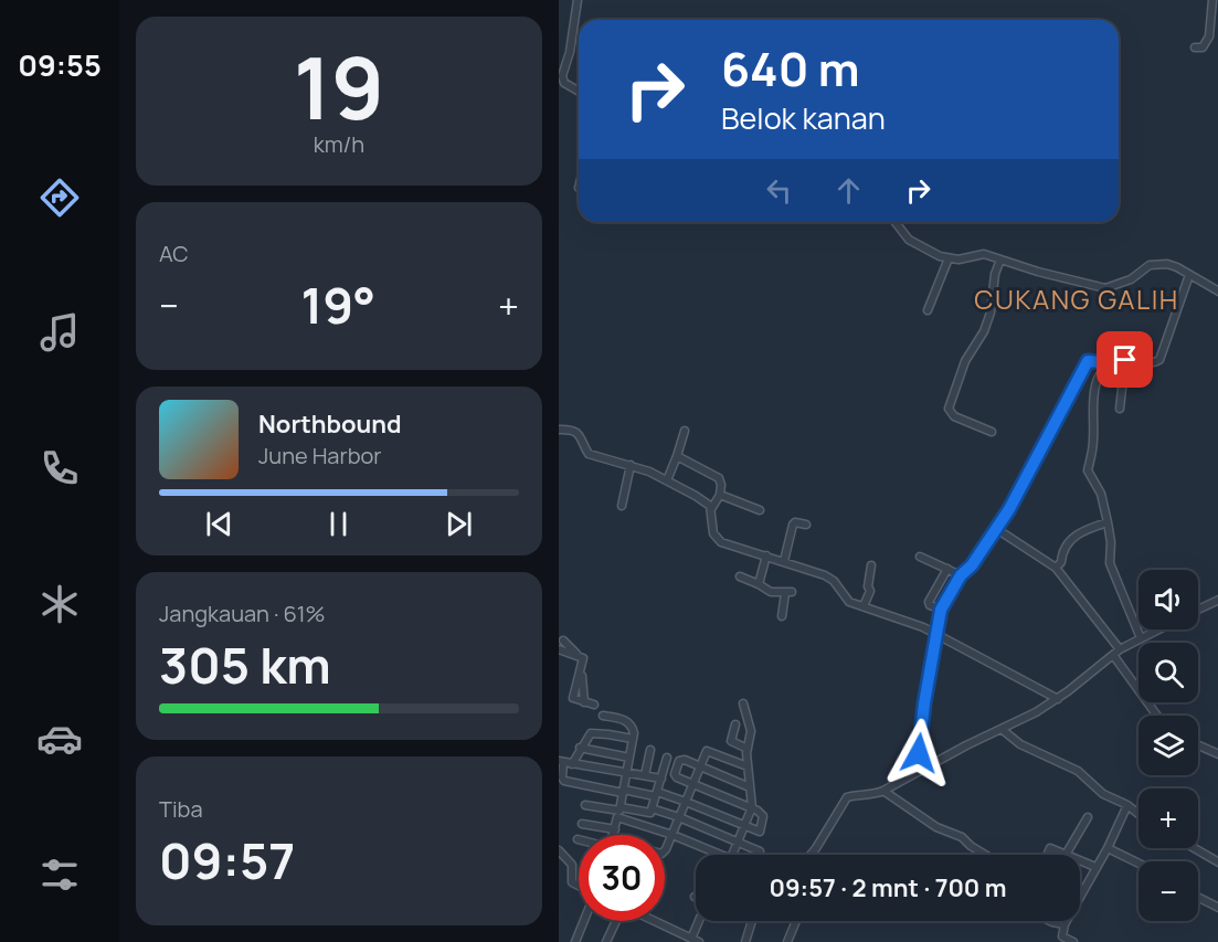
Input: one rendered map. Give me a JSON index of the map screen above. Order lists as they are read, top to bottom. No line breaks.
{"districts":["CUKANG GALIH"],"page":{"tabs":"09:55","tile":[["19","km/h"],"AC",["Jangkauan · 61%","305 km"],["Tiba","09:57"]],"turn":["640 m","Belok kanan"],"heat":["−","19°","+"],"song":["Northbound","June Harbor"],"map_buttons":["+","−"],"limit":"30","trip":"09:57 · 2 mnt · 700 m"}}
